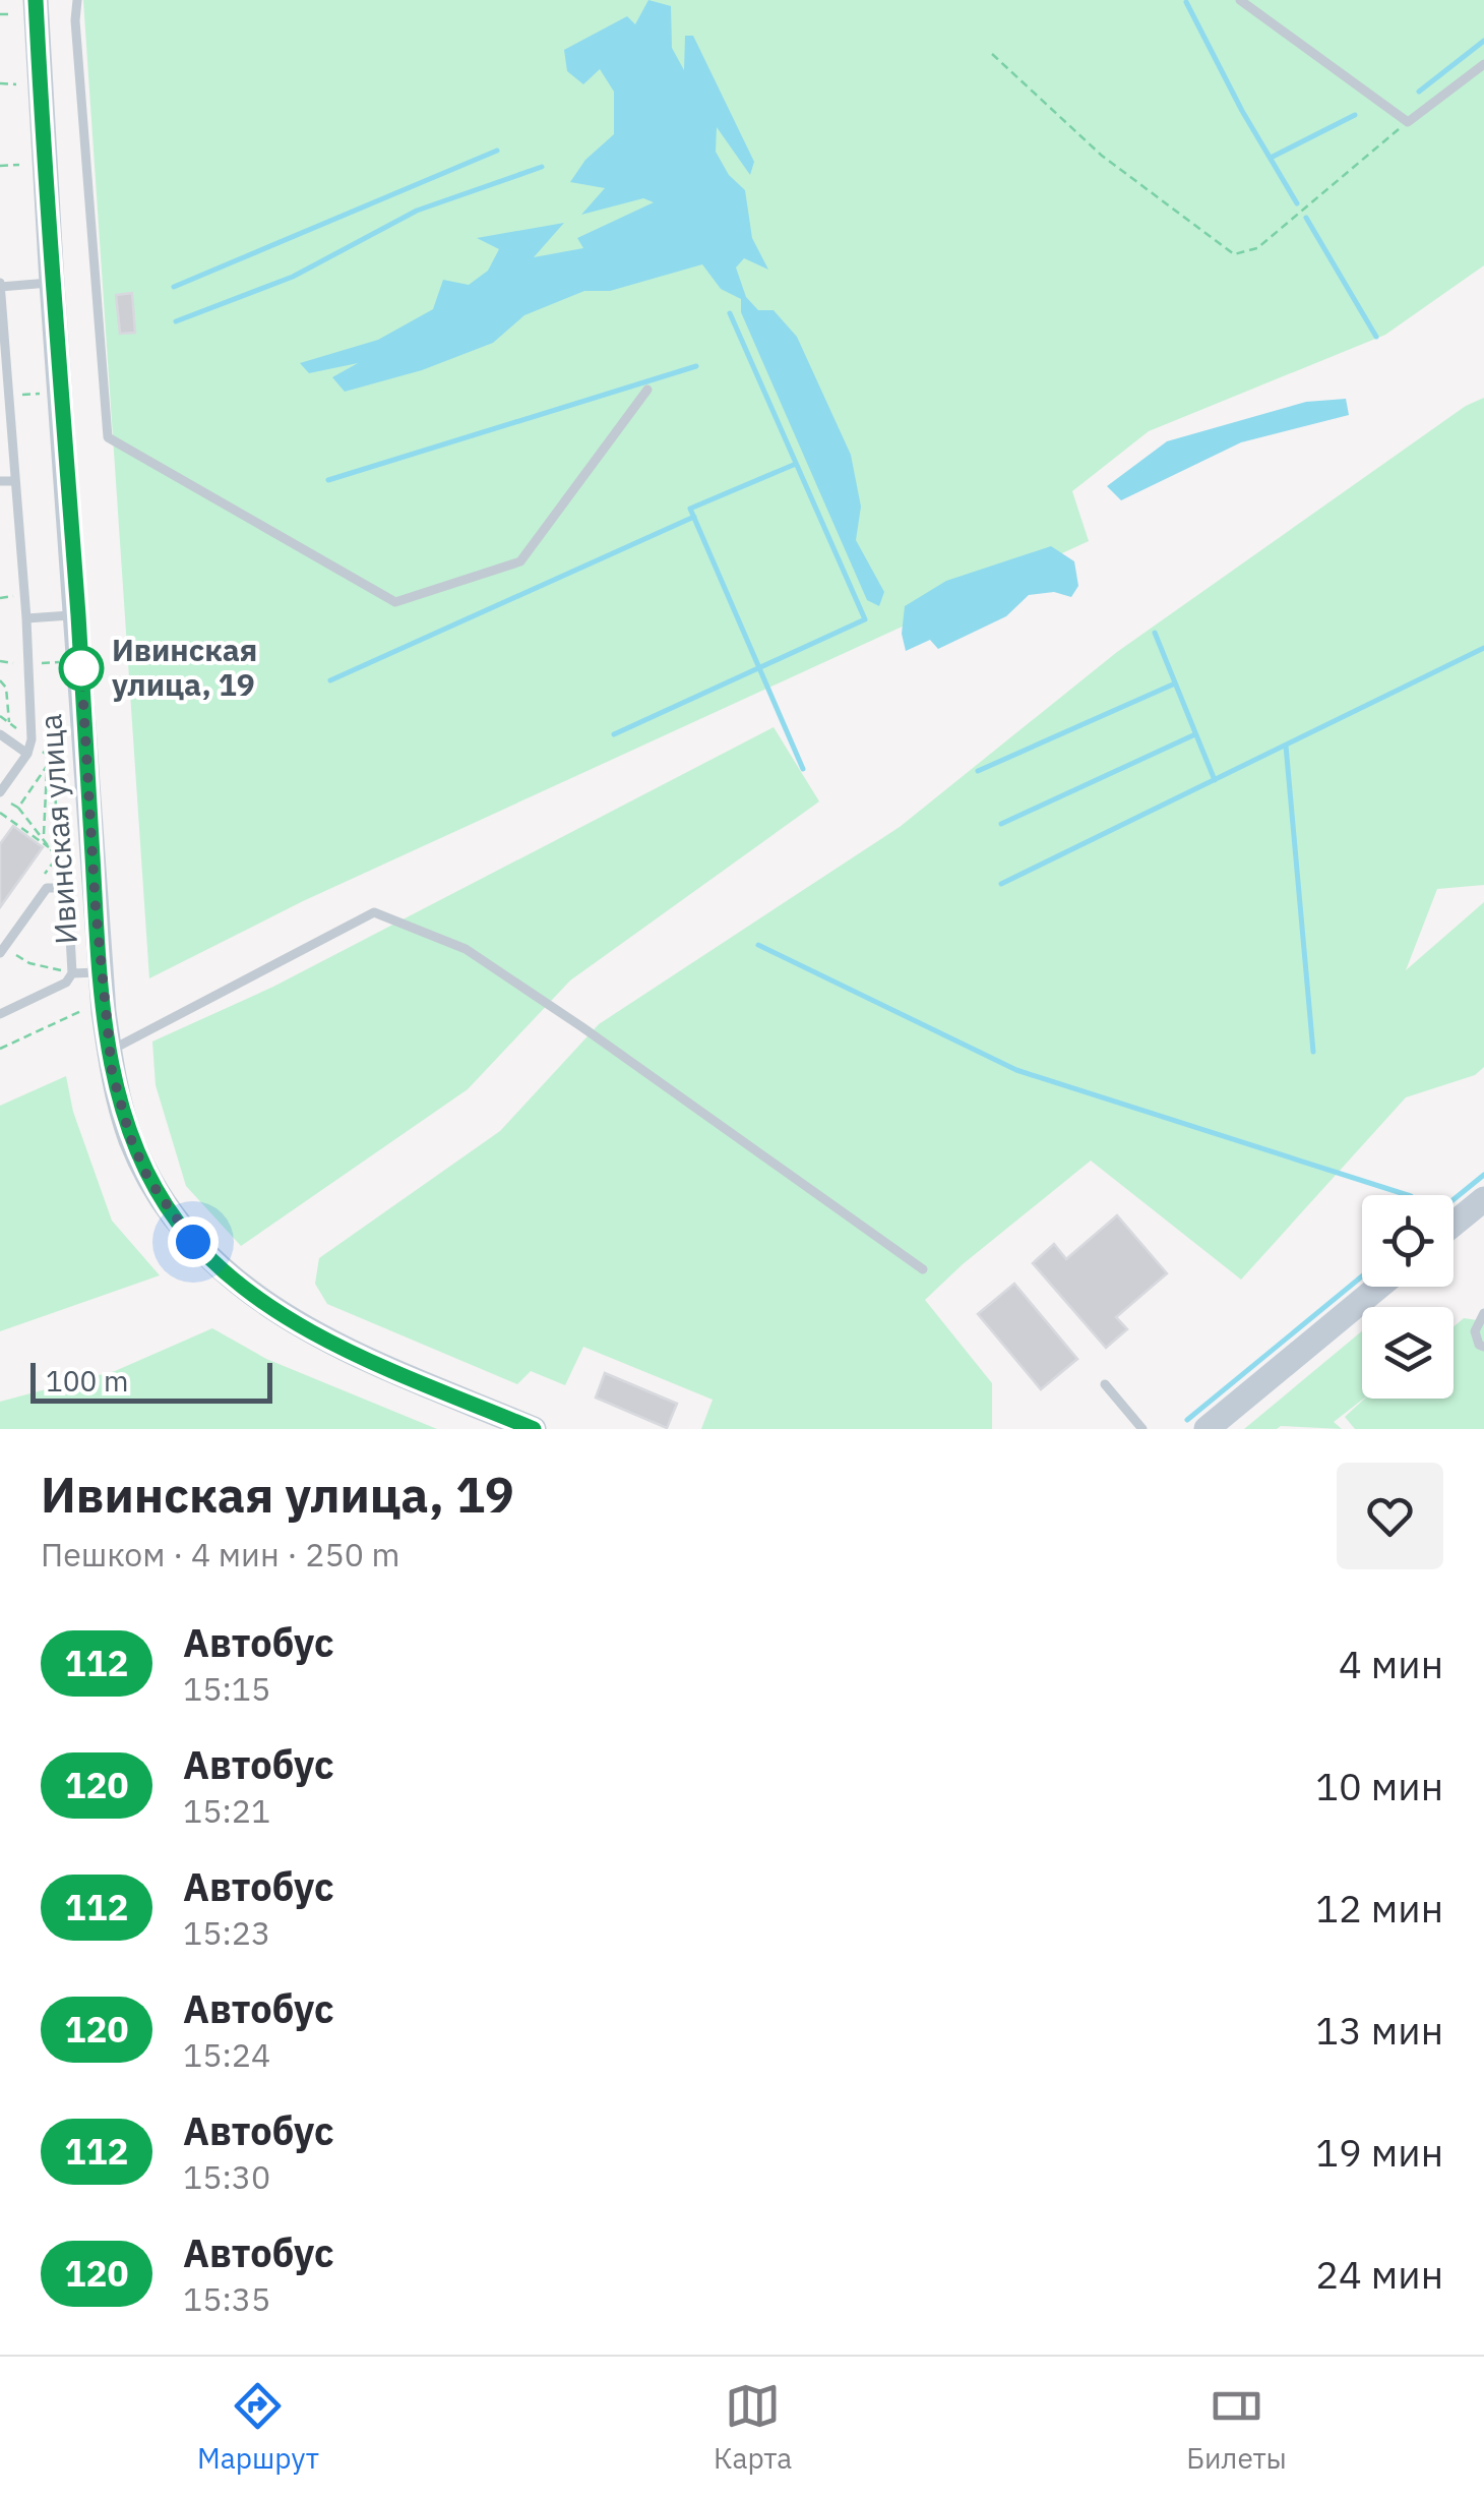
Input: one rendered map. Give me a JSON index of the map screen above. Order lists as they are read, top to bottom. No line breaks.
{"streets":{"street":["Ивинская улица"]},"places":["Ивинская улица, 19"],"lines":["bus line 112"],"scale_bar":"100 m","page":{"scale":"100 m","heading":["Ивинская улица, 19","Пешком · 4 мин · 250 m"],"list":[{"mark":"112","name":"Автобус","note":"15:15","value":"4 мин"},{"mark":"120","name":"Автобус","note":"15:21","value":"10 мин"},{"mark":"112","name":"Автобус","note":"15:23","value":"12 мин"},{"mark":"120","name":"Автобус","note":"15:24","value":"13 мин"},{"mark":"112","name":"Автобус","note":"15:30","value":"19 мин"},{"mark":"120","name":"Автобус","note":"15:35","value":"24 мин"}],"tabs":["Маршрут","Карта","Билеты"]}}
